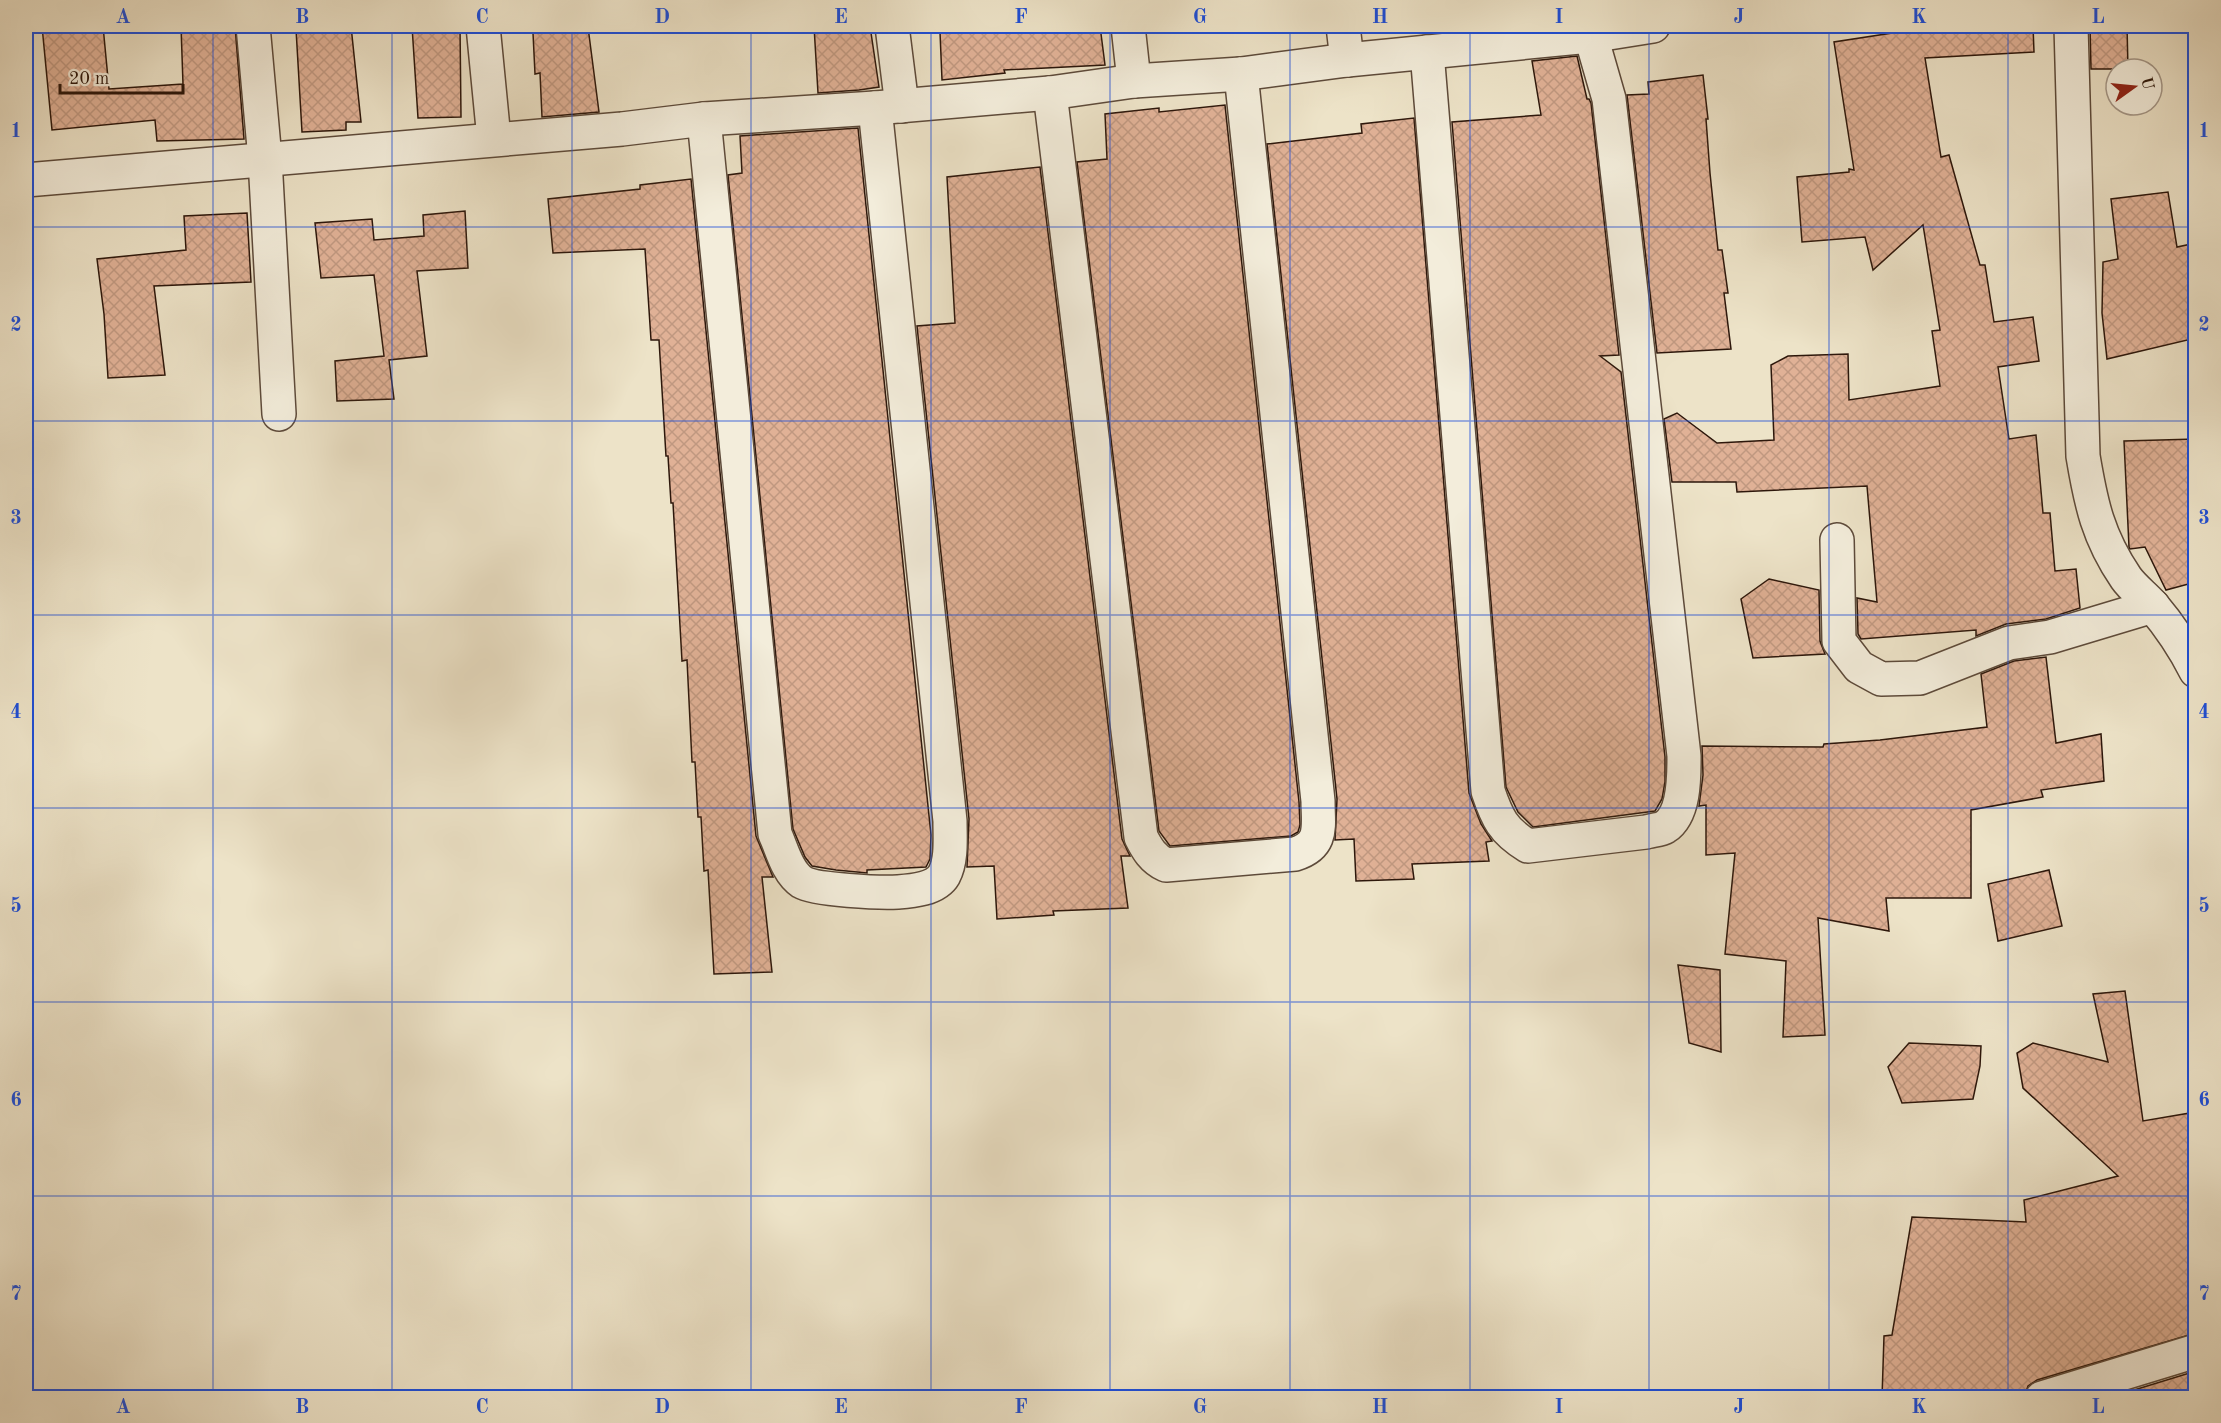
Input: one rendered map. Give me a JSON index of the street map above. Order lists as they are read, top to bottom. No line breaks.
{"scale_bar":"20 m","north":"right","grid":{"columns":["A","B","C","D","E","F","G","H","I","J","K","L"],"rows":["1","2","3","4","5","6","7"]}}
